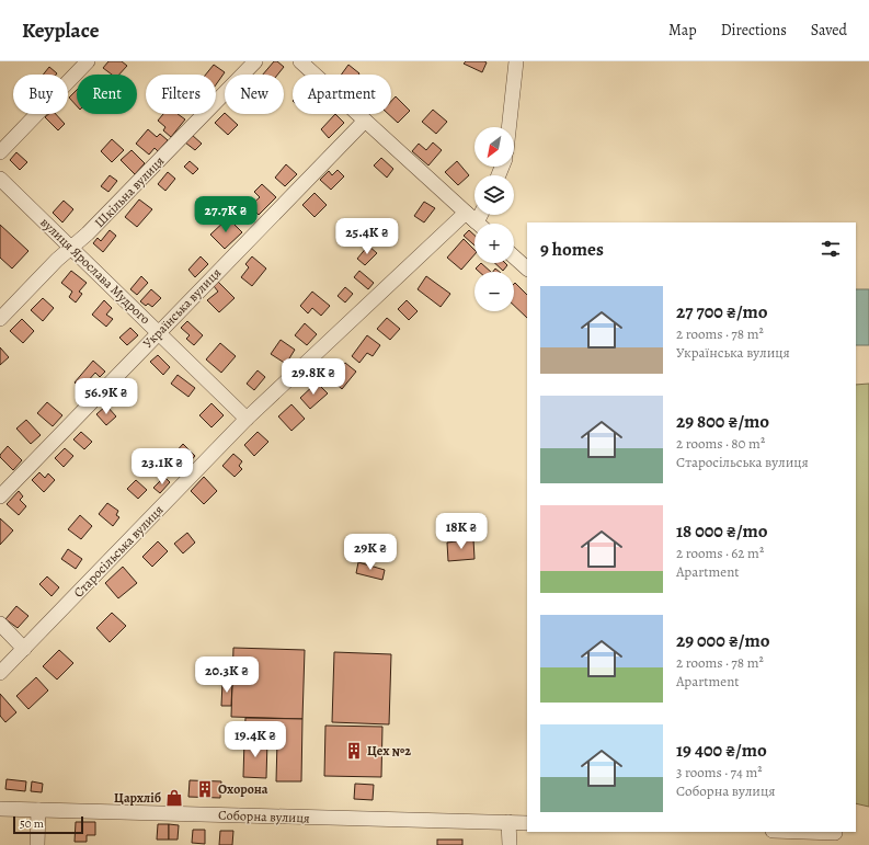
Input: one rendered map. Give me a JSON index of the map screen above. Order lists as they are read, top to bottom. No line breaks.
{"streets":{"street":["Шкільна вулиця","вулиця Ярослава Мудрого","Українська вулиця","Старосільська вулиця","Соборна вулиця"]},"crossings":[["Шкільна вулиця","вулиця Ярослава Мудрого"],["вулиця Ярослава Мудрого","Українська вулиця"],["вулиця Ярослава Мудрого","Старосільська вулиця"]],"places":{"building":["Цех №2","Охорона"],"shop":["Цархліб"]},"scale_bar":"50 m","north":"bottom left","page":{"header":"Keyplace","nav":["Map","Directions","Saved"],"chip":["Buy","Rent","Filters","New","Apartment"],"map_buttons":["+","−"],"price":["27.7K ₴","25.4K ₴","29.8K ₴","56.9K ₴","23.1K ₴","18K ₴","29K ₴","20.3K ₴","19.4K ₴"],"heading":"9 homes","list":[{"name":"27 700 ₴/mo","note":"2 rooms · 78 m² · Українська вулиця"},{"name":"29 800 ₴/mo","note":"2 rooms · 80 m² · Старосільська вулиця"},{"name":"18 000 ₴/mo","note":"2 rooms · 62 m² · Apartment"},{"name":"29 000 ₴/mo","note":"2 rooms · 78 m² · Apartment"},{"name":"19 400 ₴/mo","note":"3 rooms · 74 m² · Соборна вулиця"}],"scale":"50 m"}}
